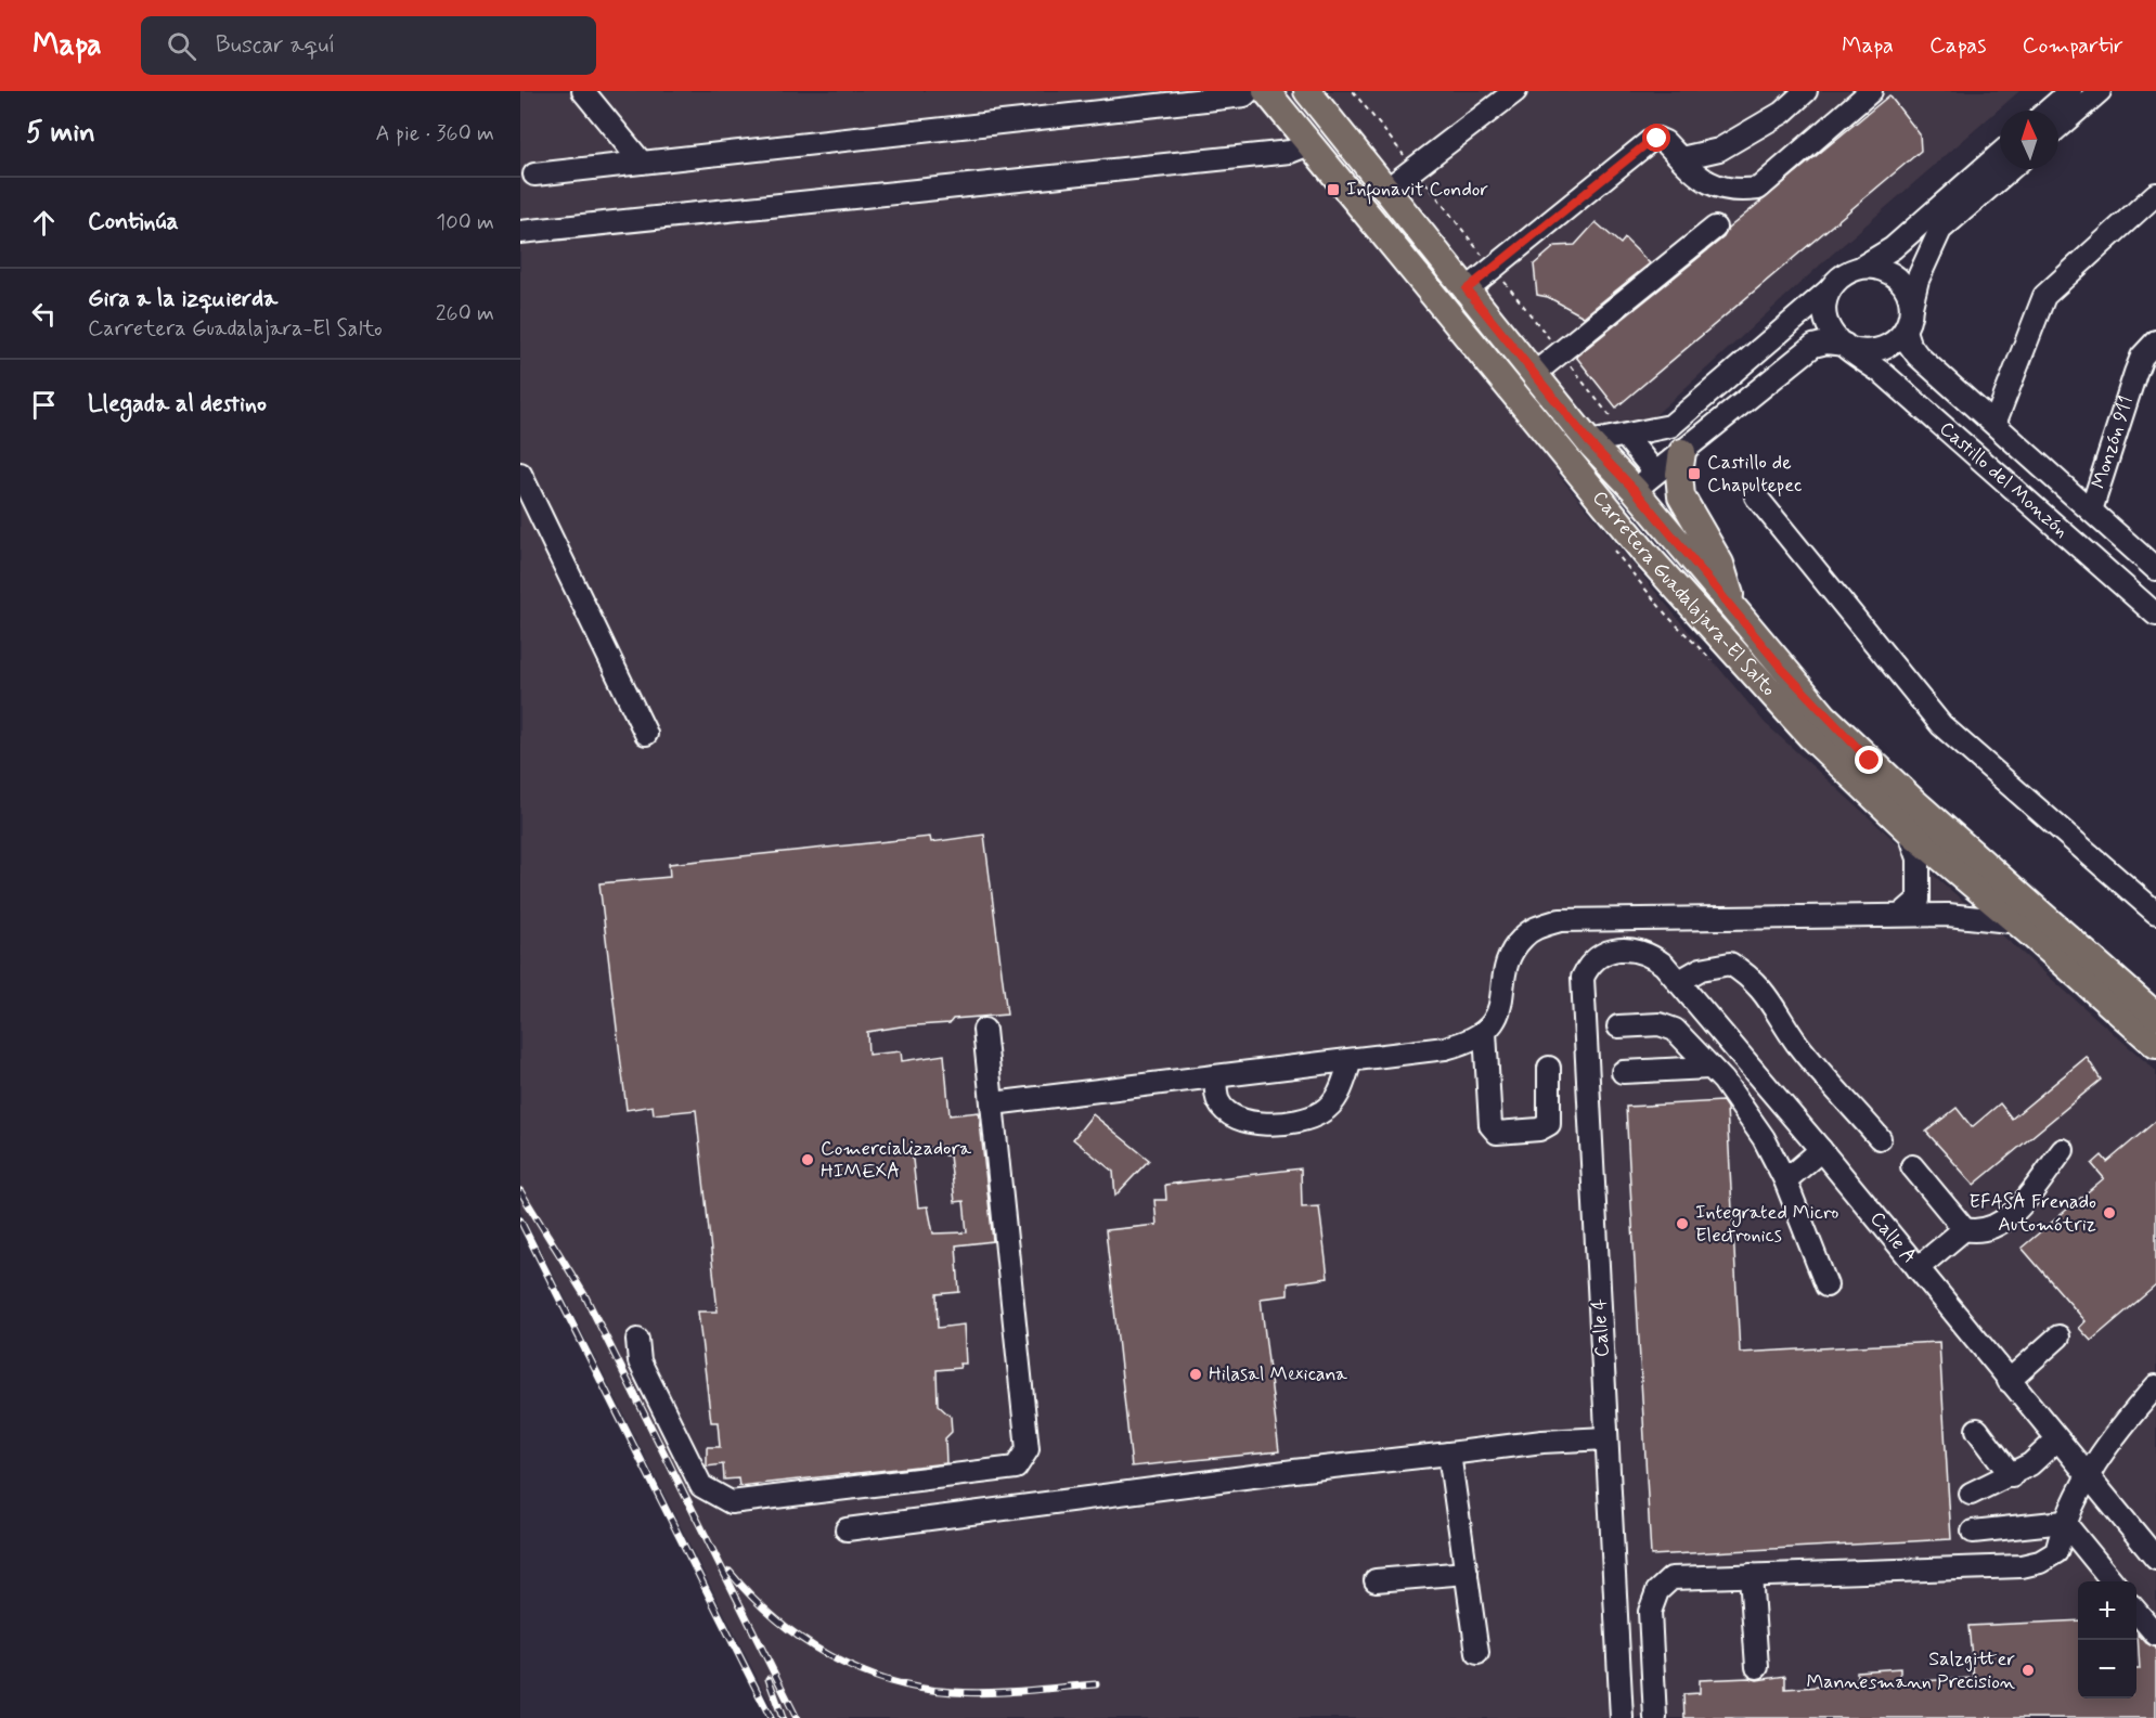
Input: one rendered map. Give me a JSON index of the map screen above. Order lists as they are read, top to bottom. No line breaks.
{"streets":{"main road":["Carretera Guadalajara-El Salto"],"street":["Monzón 911","Castillo del Monzón","Calle A","Calle 4"]},"crossings":[["Monzón 911","Castillo del Monzón"],["Calle A","Calle 4"]],"places":{"transit":["Infonavit Condor","Castillo de Chapultepec"],"other":["Comercializadora HIMEXA","EFASA Frenado Automótriz","Integrated Micro Electronics","Hilasal Mexicana","Salzgitter Mannesmann Precision"]},"north":"top","page":{"header":"Mapa","search":"Buscar aquí","nav":["Mapa","Capas","Compartir"],"heading":["5 min","A pie · 360 m"],"list":[["Continúa","100 m"],["Gira a la izquierda","Carretera Guadalajara-El Salto","260 m"],"Llegada al destino"],"map_buttons":["+","−"]}}
